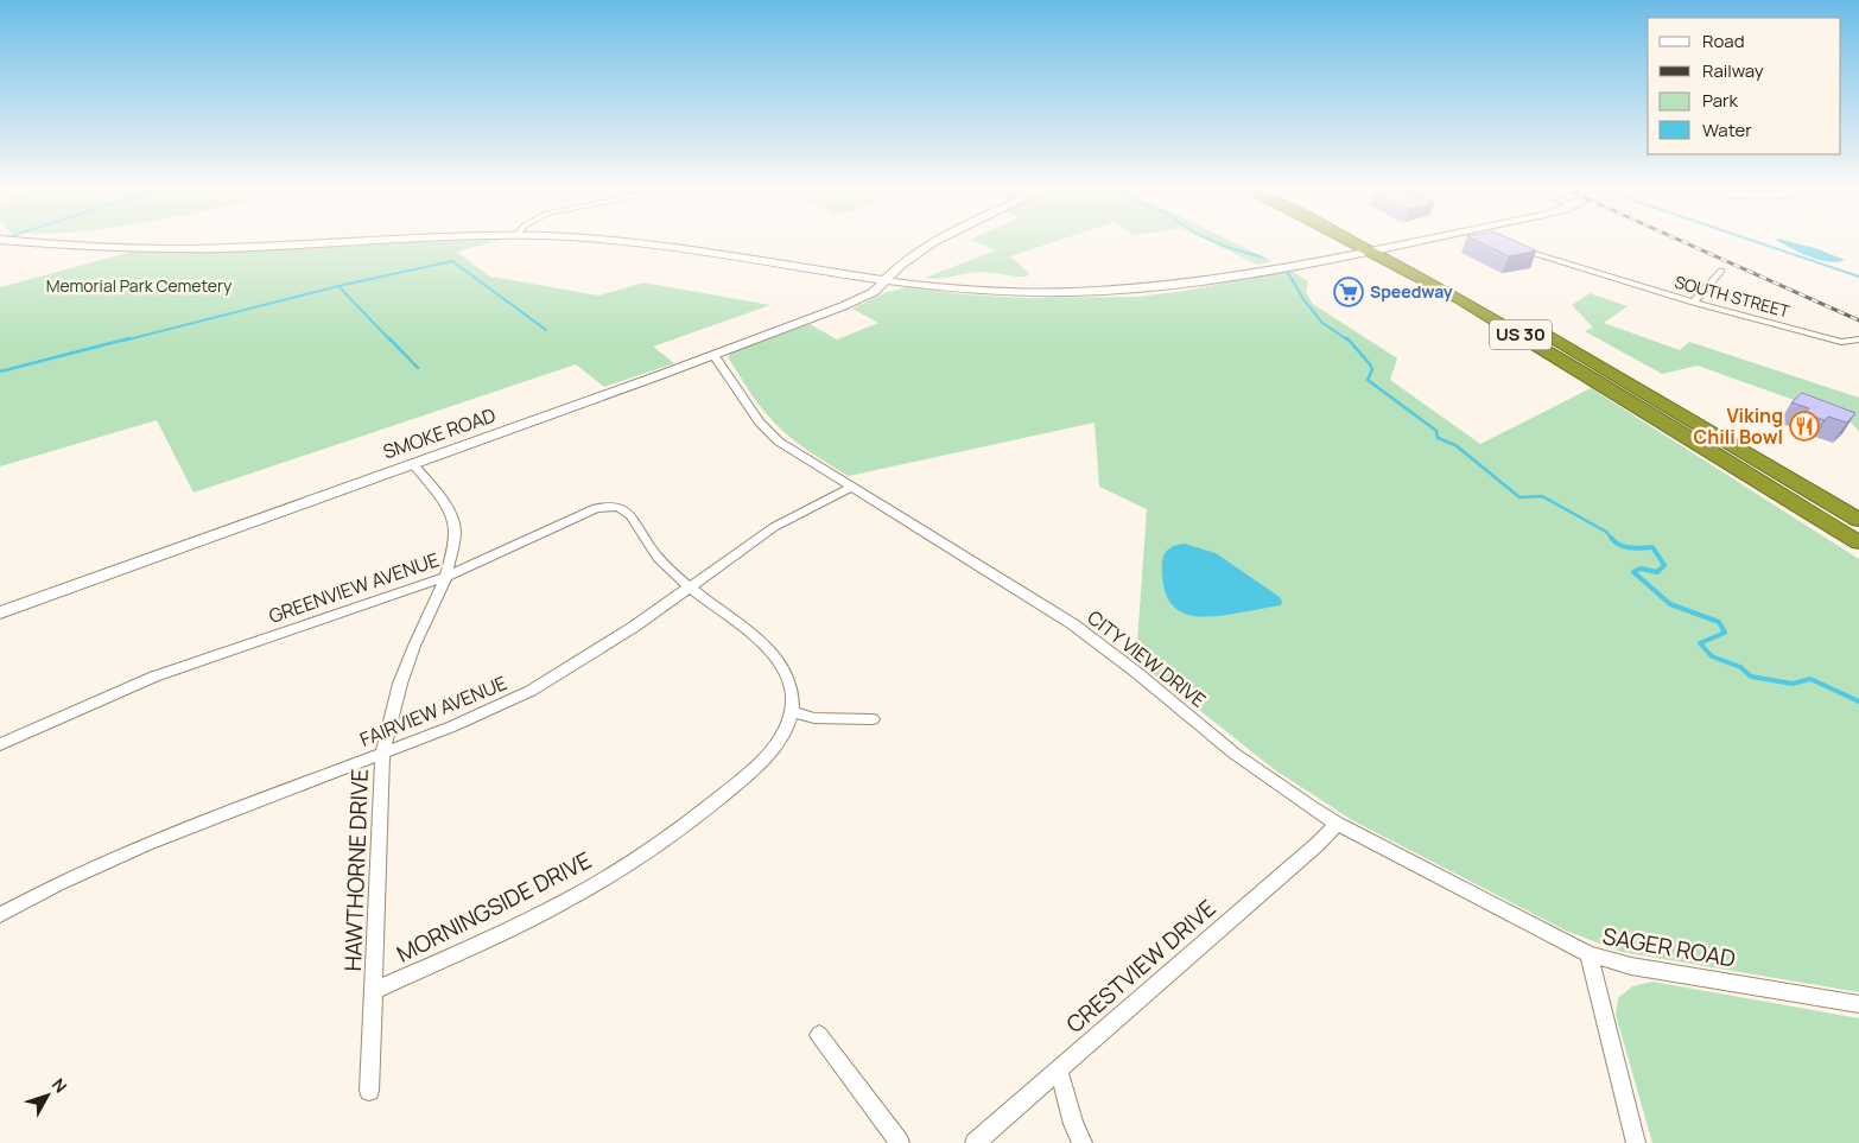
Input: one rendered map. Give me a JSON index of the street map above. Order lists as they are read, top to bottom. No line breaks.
{"streets":{"highway":["US 30"],"main road":["SMOKE ROAD"],"street":["SOUTH STREET","GREENVIEW AVENUE","CITY VIEW DRIVE","FAIRVIEW AVENUE","HAWTHORNE DRIVE","MORNINGSIDE DRIVE","SAGER ROAD","CRESTVIEW DRIVE"]},"crossings":[["SMOKE ROAD","CITY VIEW DRIVE"],["SMOKE ROAD","HAWTHORNE DRIVE"],["GREENVIEW AVENUE","FAIRVIEW AVENUE"],["GREENVIEW AVENUE","HAWTHORNE DRIVE"],["CITY VIEW DRIVE","FAIRVIEW AVENUE"],["CITY VIEW DRIVE","SAGER ROAD"],["CITY VIEW DRIVE","CRESTVIEW DRIVE"],["FAIRVIEW AVENUE","HAWTHORNE DRIVE"],["HAWTHORNE DRIVE","MORNINGSIDE DRIVE"]],"parks":["Memorial Park Cemetery"],"places":{"supermarket":["Speedway"],"restaurant":["Viking Chili Bowl"]},"legend":["Road","Railway","Park","Water"],"north":"top right"}
